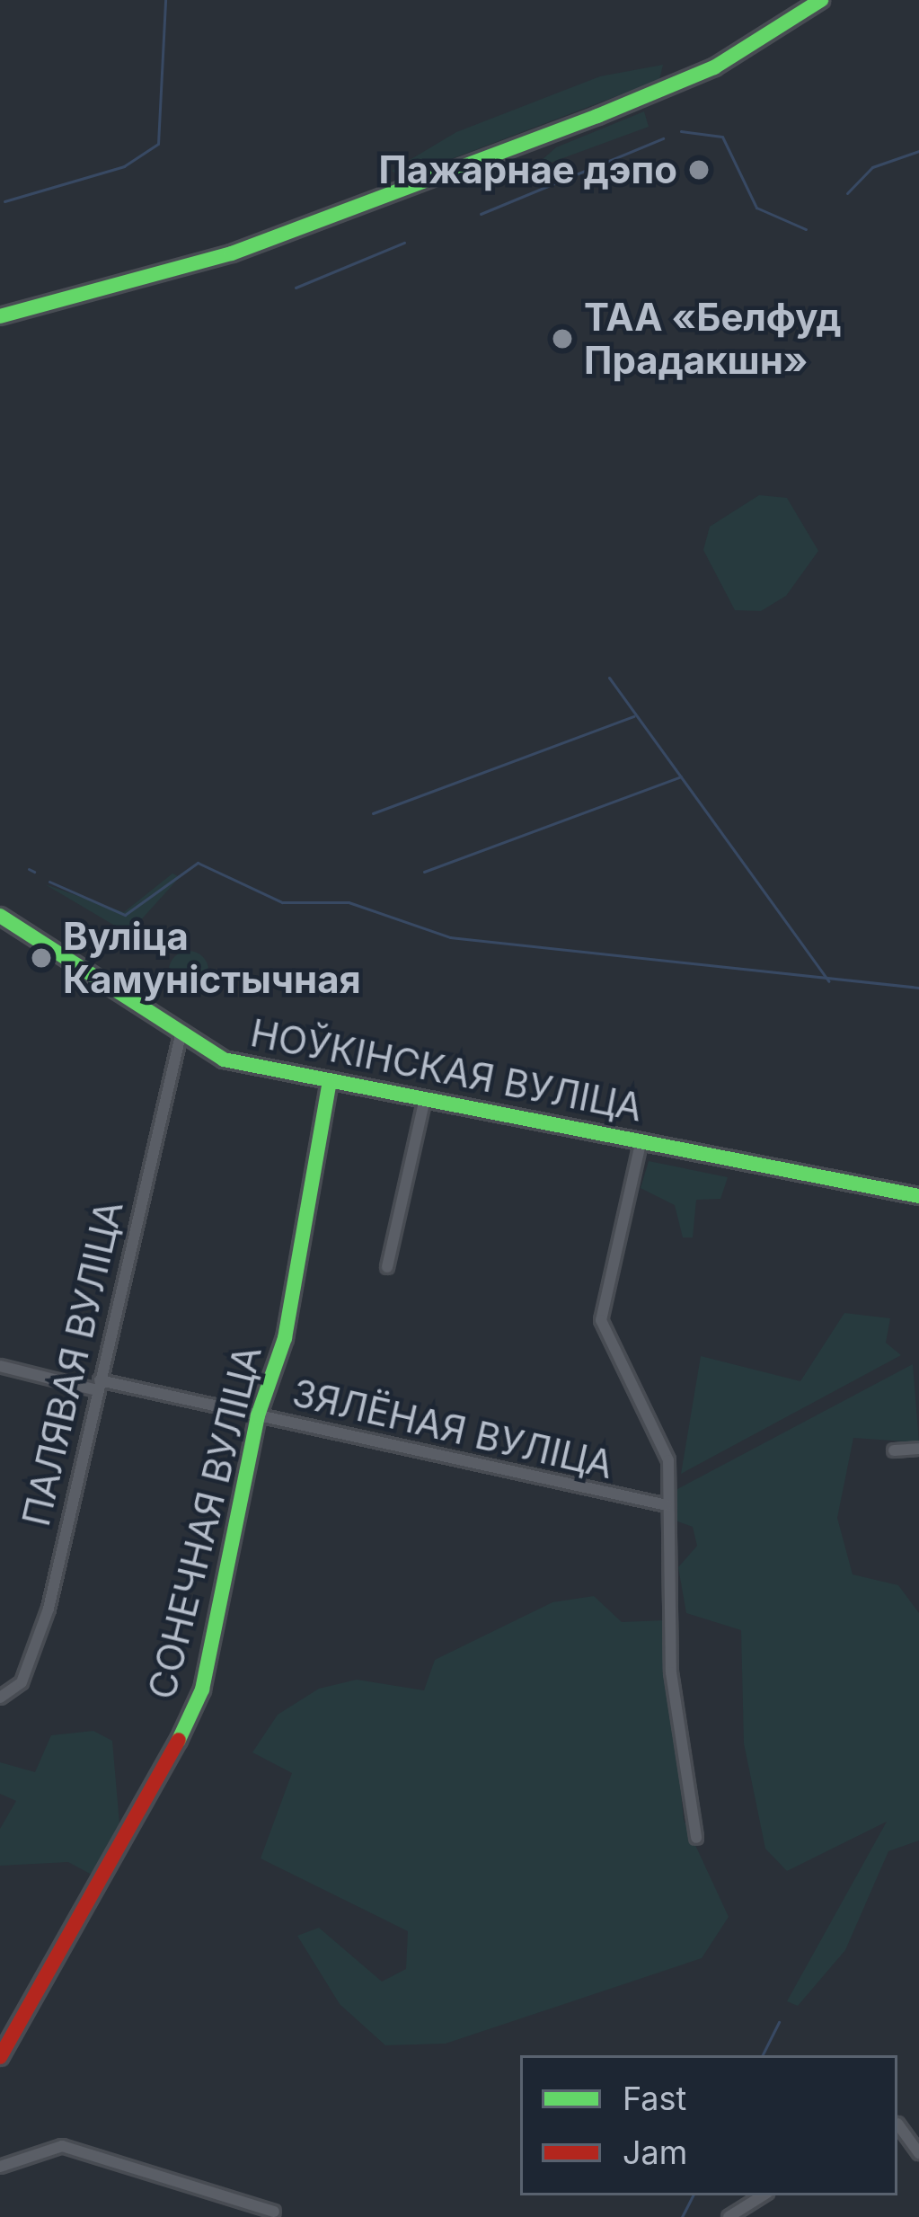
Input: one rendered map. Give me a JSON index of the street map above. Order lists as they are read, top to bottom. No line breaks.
{"streets":{"street":["НОЎКІНСКАЯ ВУЛІЦА","ПАЛЯВАЯ ВУЛІЦА","ЗЯЛЁНАЯ ВУЛІЦА","СОНЕЧНАЯ ВУЛІЦА"]},"crossings":[["НОЎКІНСКАЯ ВУЛІЦА","ПАЛЯВАЯ ВУЛІЦА"],["НОЎКІНСКАЯ ВУЛІЦА","СОНЕЧНАЯ ВУЛІЦА"],["ПАЛЯВАЯ ВУЛІЦА","ЗЯЛЁНАЯ ВУЛІЦА"],["ЗЯЛЁНАЯ ВУЛІЦА","СОНЕЧНАЯ ВУЛІЦА"]],"places":["Пажарнае дэпо","ТАА «Белфуд Прадакшн»","Вуліца Камуністычная"],"legend":["Fast","Jam"]}
